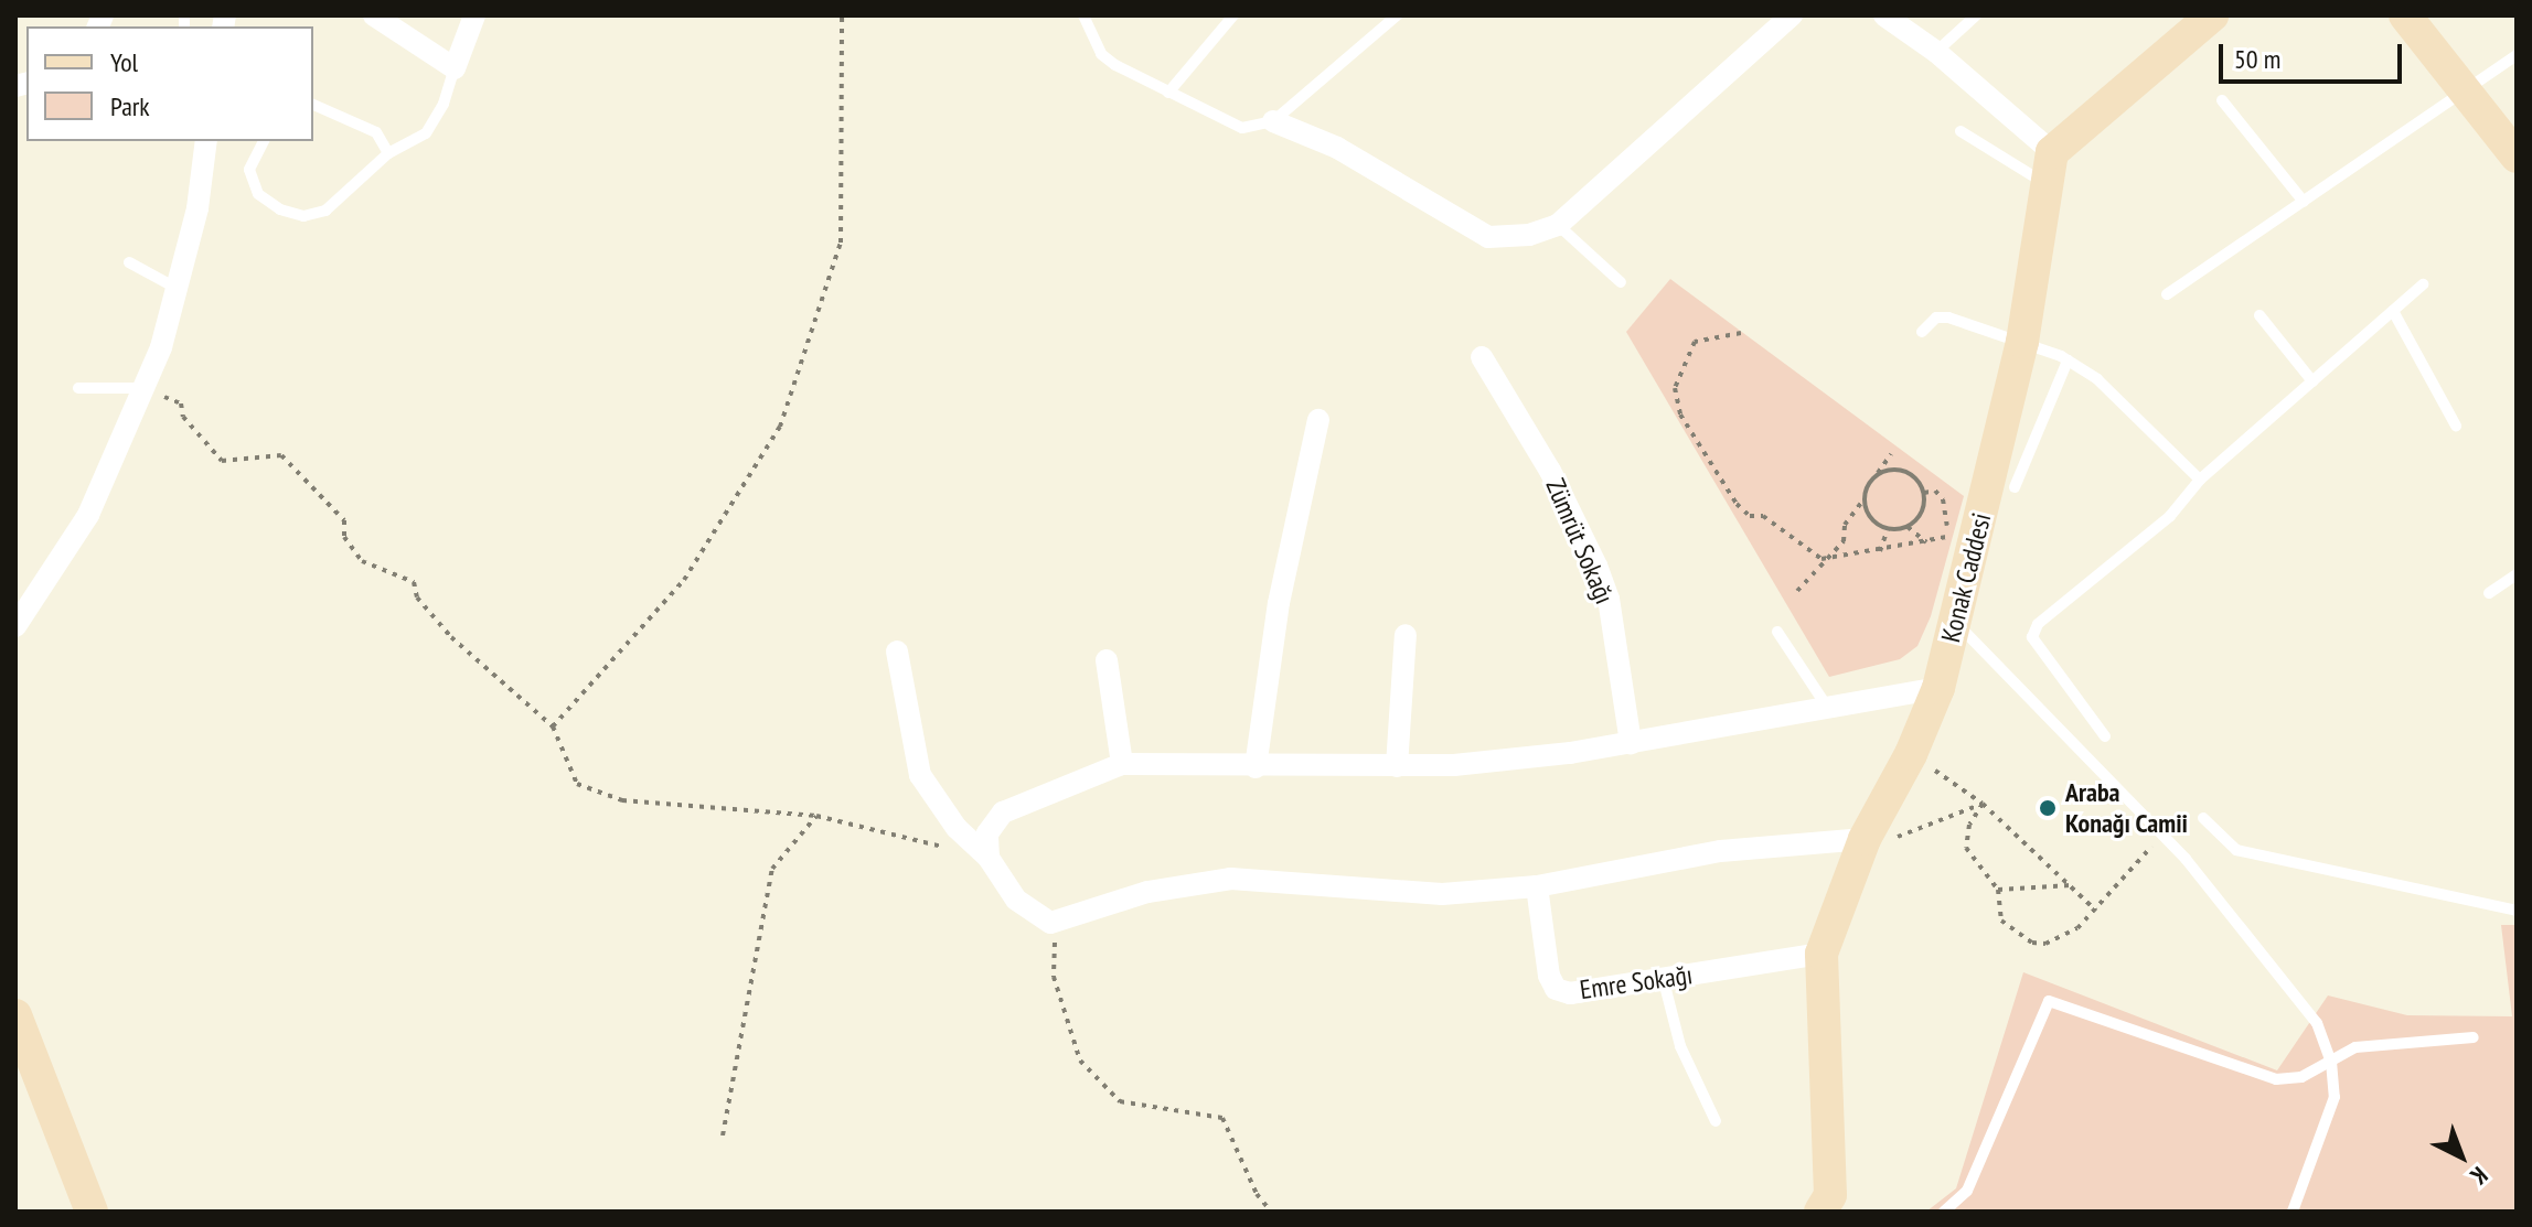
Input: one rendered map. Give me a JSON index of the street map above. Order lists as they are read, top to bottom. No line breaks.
{"streets":{"street":["Zümrüt Sokağı","Konak Caddesi","Emre Sokağı"]},"crossings":[["Konak Caddesi","Emre Sokağı"]],"places":["Araba Konağı Camii"],"legend":["Yol","Park"],"scale_bar":"50 m","north":"bottom right"}
